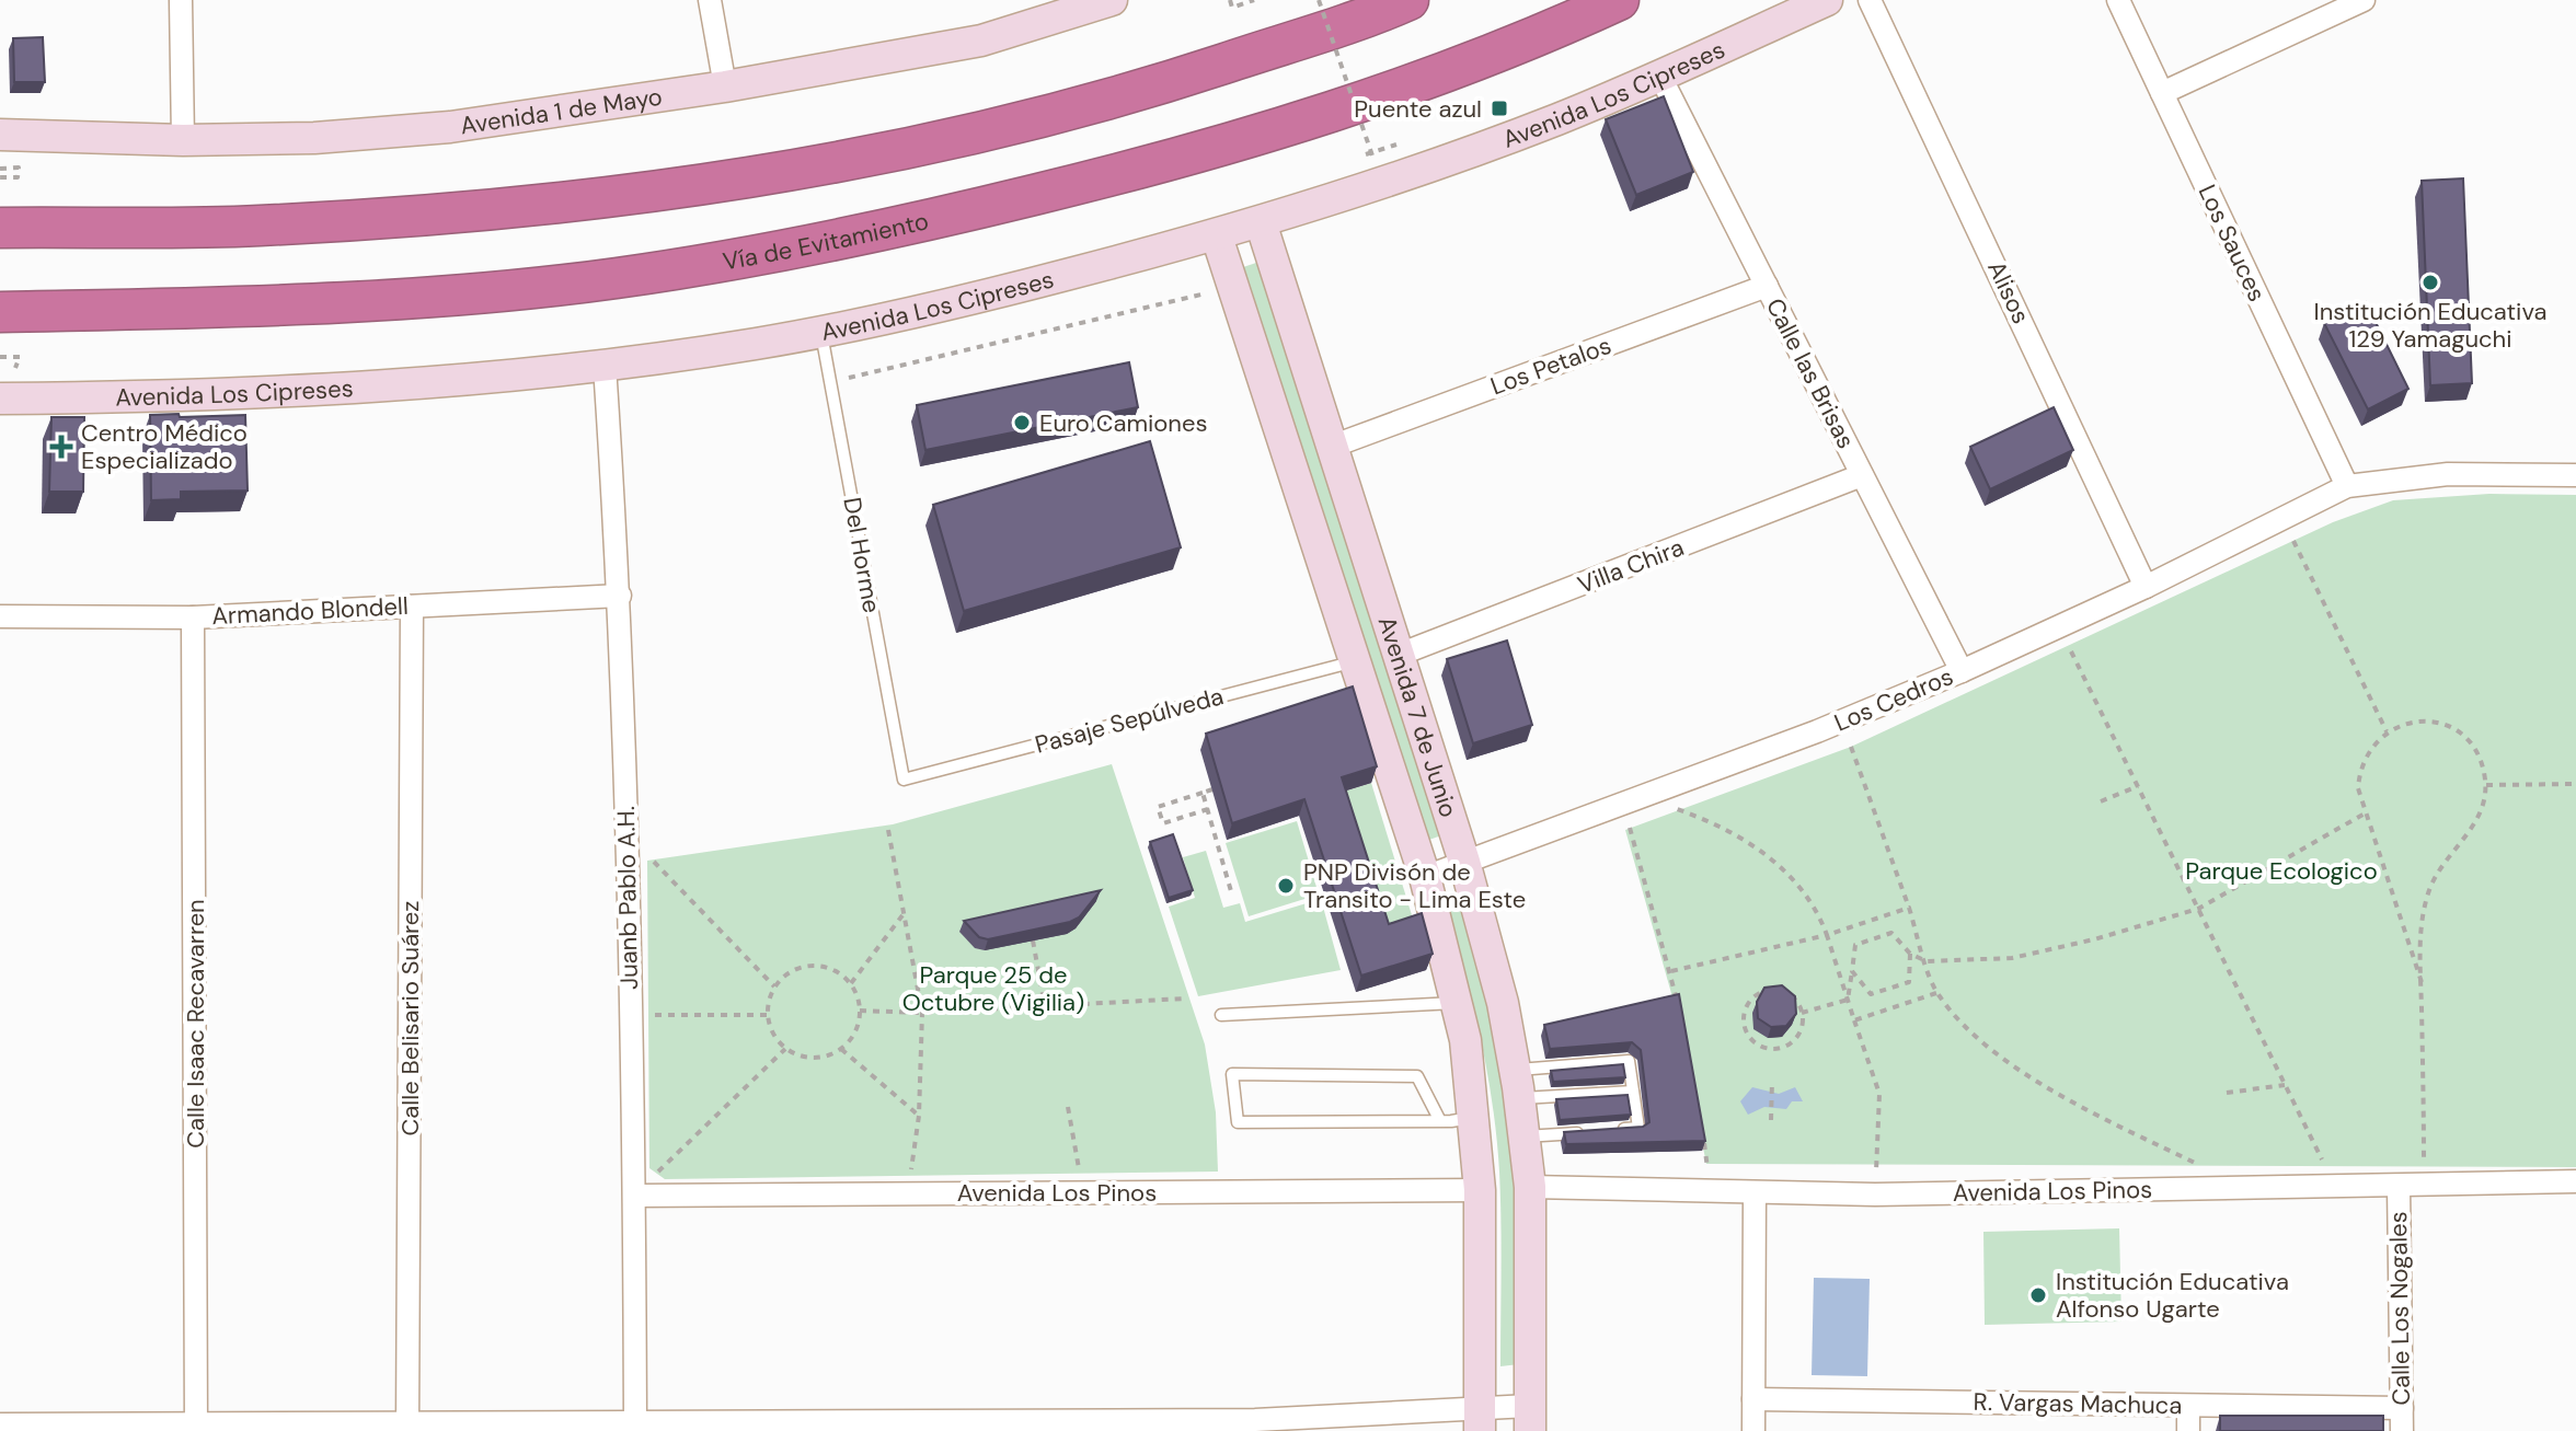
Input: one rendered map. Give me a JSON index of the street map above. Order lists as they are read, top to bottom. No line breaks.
{"streets":{"highway":["Vía de Evitamiento"],"street":["Avenida Los Cipreses","Avenida 1 de Mayo","Los Sauces","Alisos","Los Petalos","Calle las Brisas","Villa Chira","Armando Blondell","Los Cedros","Avenida 7 de Junio","Juanb Pablo A.H.","Calle Belisario Suárez","Calle Isaac Recavarren","Avenida Los Pinos","Calle Los Nogales","R. Vargas Machuca"],"lane":["Del Horme","Pasaje Sepúlveda"]},"crossings":[["Avenida Los Cipreses","Calle las Brisas"],["Avenida Los Cipreses","Del Horme"],["Avenida Los Cipreses","Avenida 7 de Junio"],["Avenida Los Cipreses","Juanb Pablo A.H."],["Los Sauces","Los Cedros"],["Alisos","Los Cedros"],["Los Petalos","Calle las Brisas"],["Los Petalos","Avenida 7 de Junio"],["Calle las Brisas","Villa Chira"],["Calle las Brisas","Los Cedros"],["Del Horme","Pasaje Sepúlveda"],["Villa Chira","Avenida 7 de Junio"],["Armando Blondell","Juanb Pablo A.H."],["Armando Blondell","Calle Belisario Suárez"],["Armando Blondell","Calle Isaac Recavarren"],["Los Cedros","Avenida 7 de Junio"],["Avenida 7 de Junio","Pasaje Sepúlveda"],["Avenida 7 de Junio","Avenida Los Pinos"],["Juanb Pablo A.H.","Avenida Los Pinos"],["Avenida Los Pinos","Calle Los Nogales"],["Calle Los Nogales","R. Vargas Machuca"]],"parks":["Parque Ecologico","Parque 25 de Octubre (Vigilia)"],"places":{"transit":["Puente azul"],"other":["Institución Educativa 129 Yamaguchi","Euro Camiones","PNP Divisón de Transito - Lima Este","Institución Educativa Alfonso Ugarte"],"health":["Centro Médico Especializado"]}}
